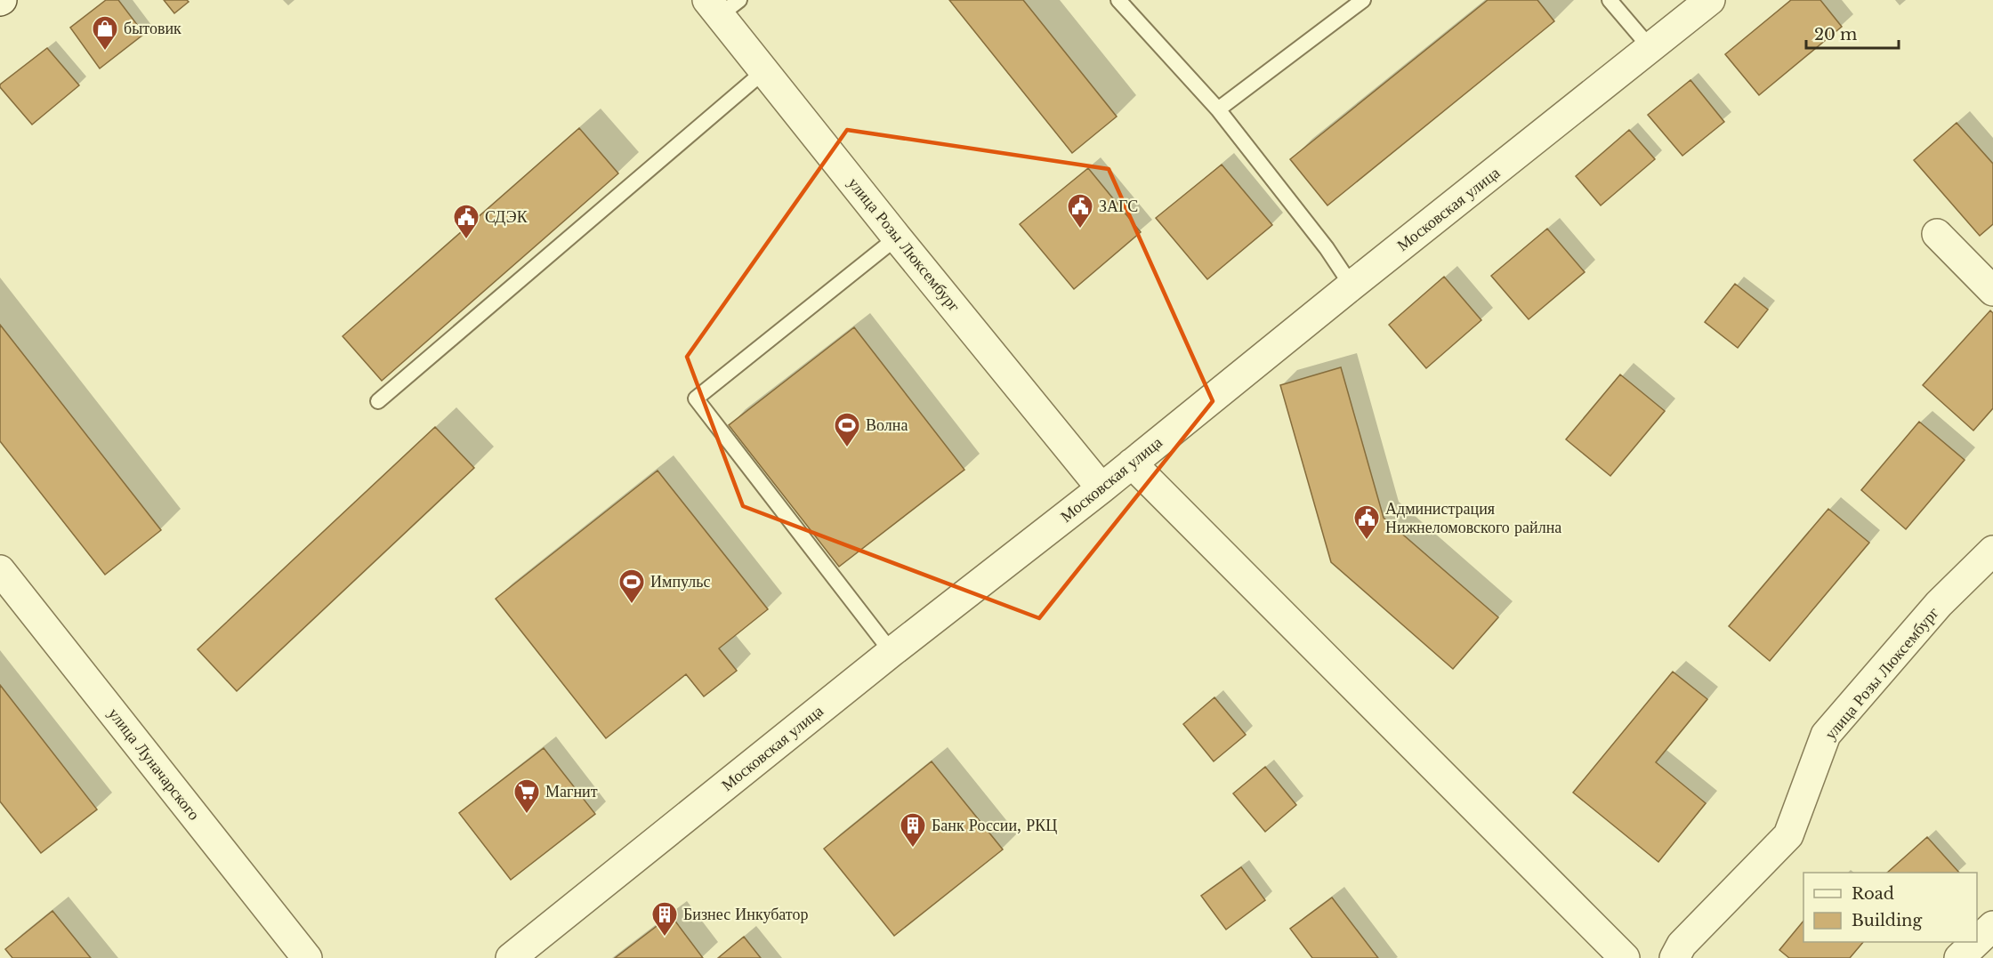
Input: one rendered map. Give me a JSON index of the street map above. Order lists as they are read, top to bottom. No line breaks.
{"streets":{"street":["Московская улица","улица Розы Люксембург","улица Луначарского"]},"crossings":[["Московская улица","улица Розы Люксембург"]],"places":{"shop":["бытовик"],"public building":["ЗАГС","СДЭК","Администрация Нижнеломовского райлна"],"sports":["Волна","Импульс"],"supermarket":["Магнит"],"building":["Банк России, РКЦ","Бизнес Инкубатор"]},"legend":["Road","Building"],"scale_bar":"20 m"}
